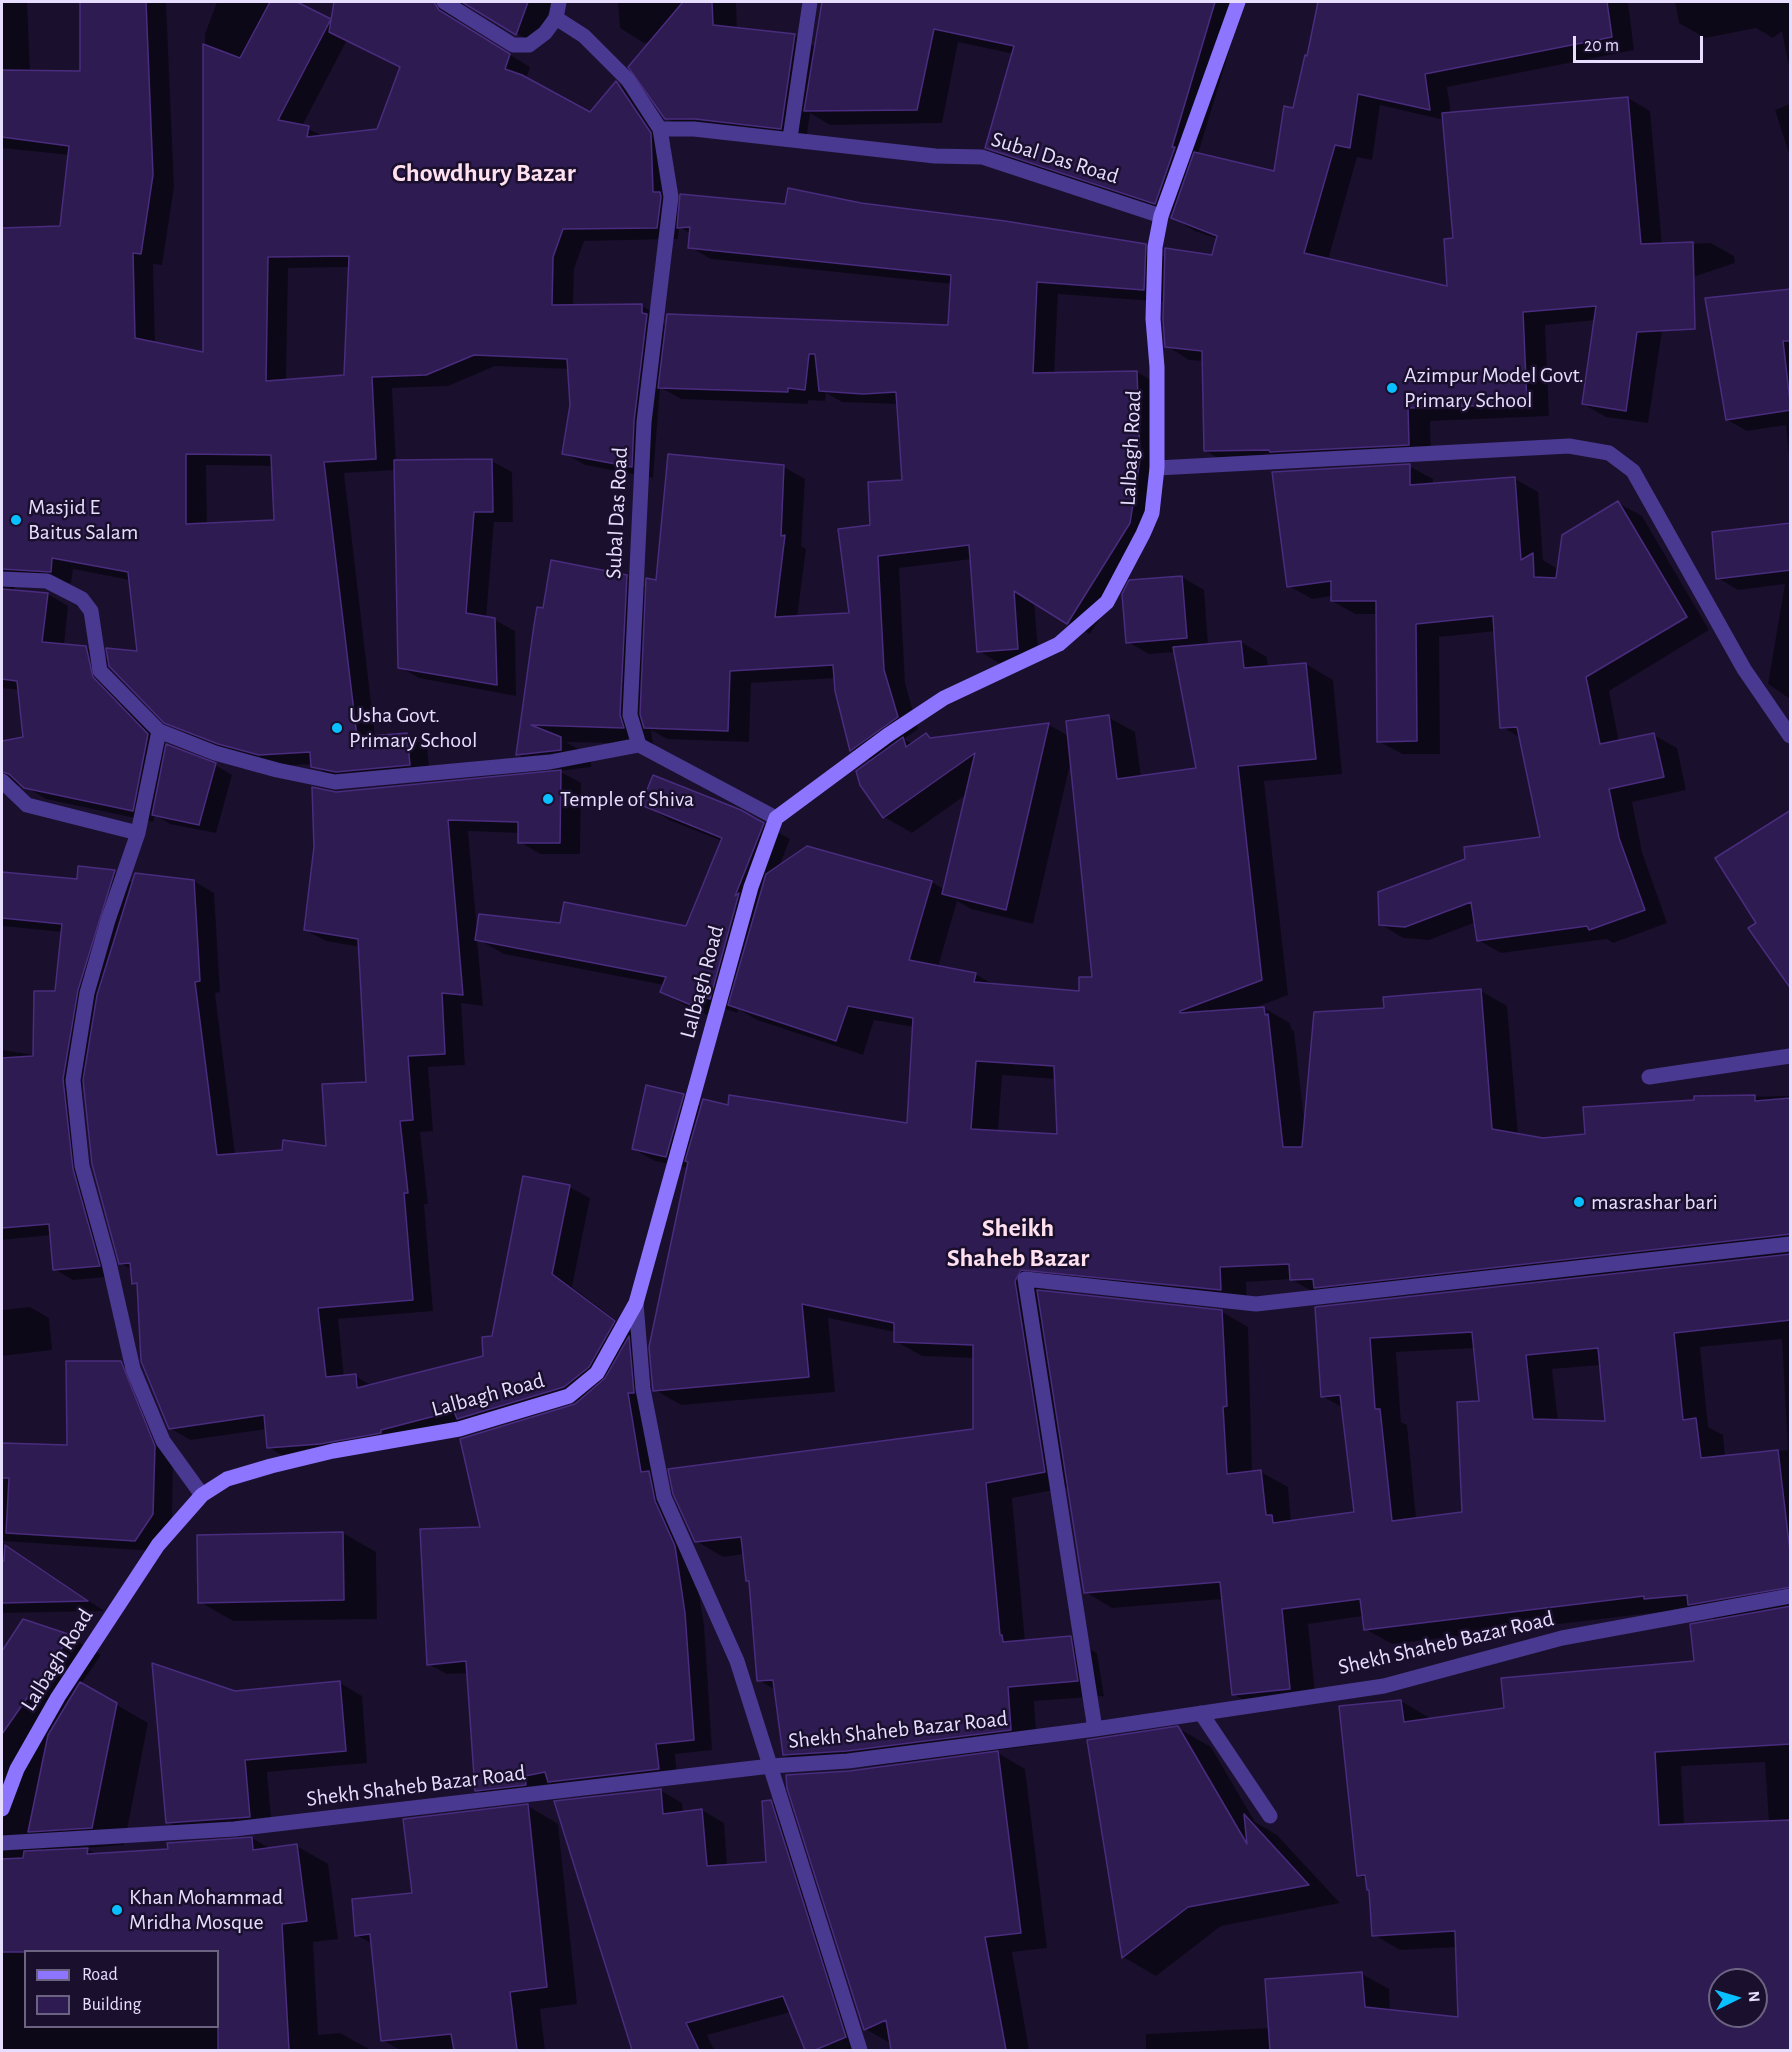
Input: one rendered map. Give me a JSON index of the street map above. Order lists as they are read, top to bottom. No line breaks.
{"streets":{"street":["Subal Das Road","Lalbagh Road","Shekh Shaheb Bazar Road"]},"crossings":[["Subal Das Road","Lalbagh Road"]],"districts":["Chowdhury Bazar","Sheikh Shaheb Bazar"],"places":["Azimpur Model Govt. Primary School","Masjid E Baitus Salam","Usha Govt. Primary School","Temple of Shiva","masrashar bari","Khan Mohammad Mridha Mosque"],"legend":["Road","Building"],"scale_bar":"20 m","north":"right"}
